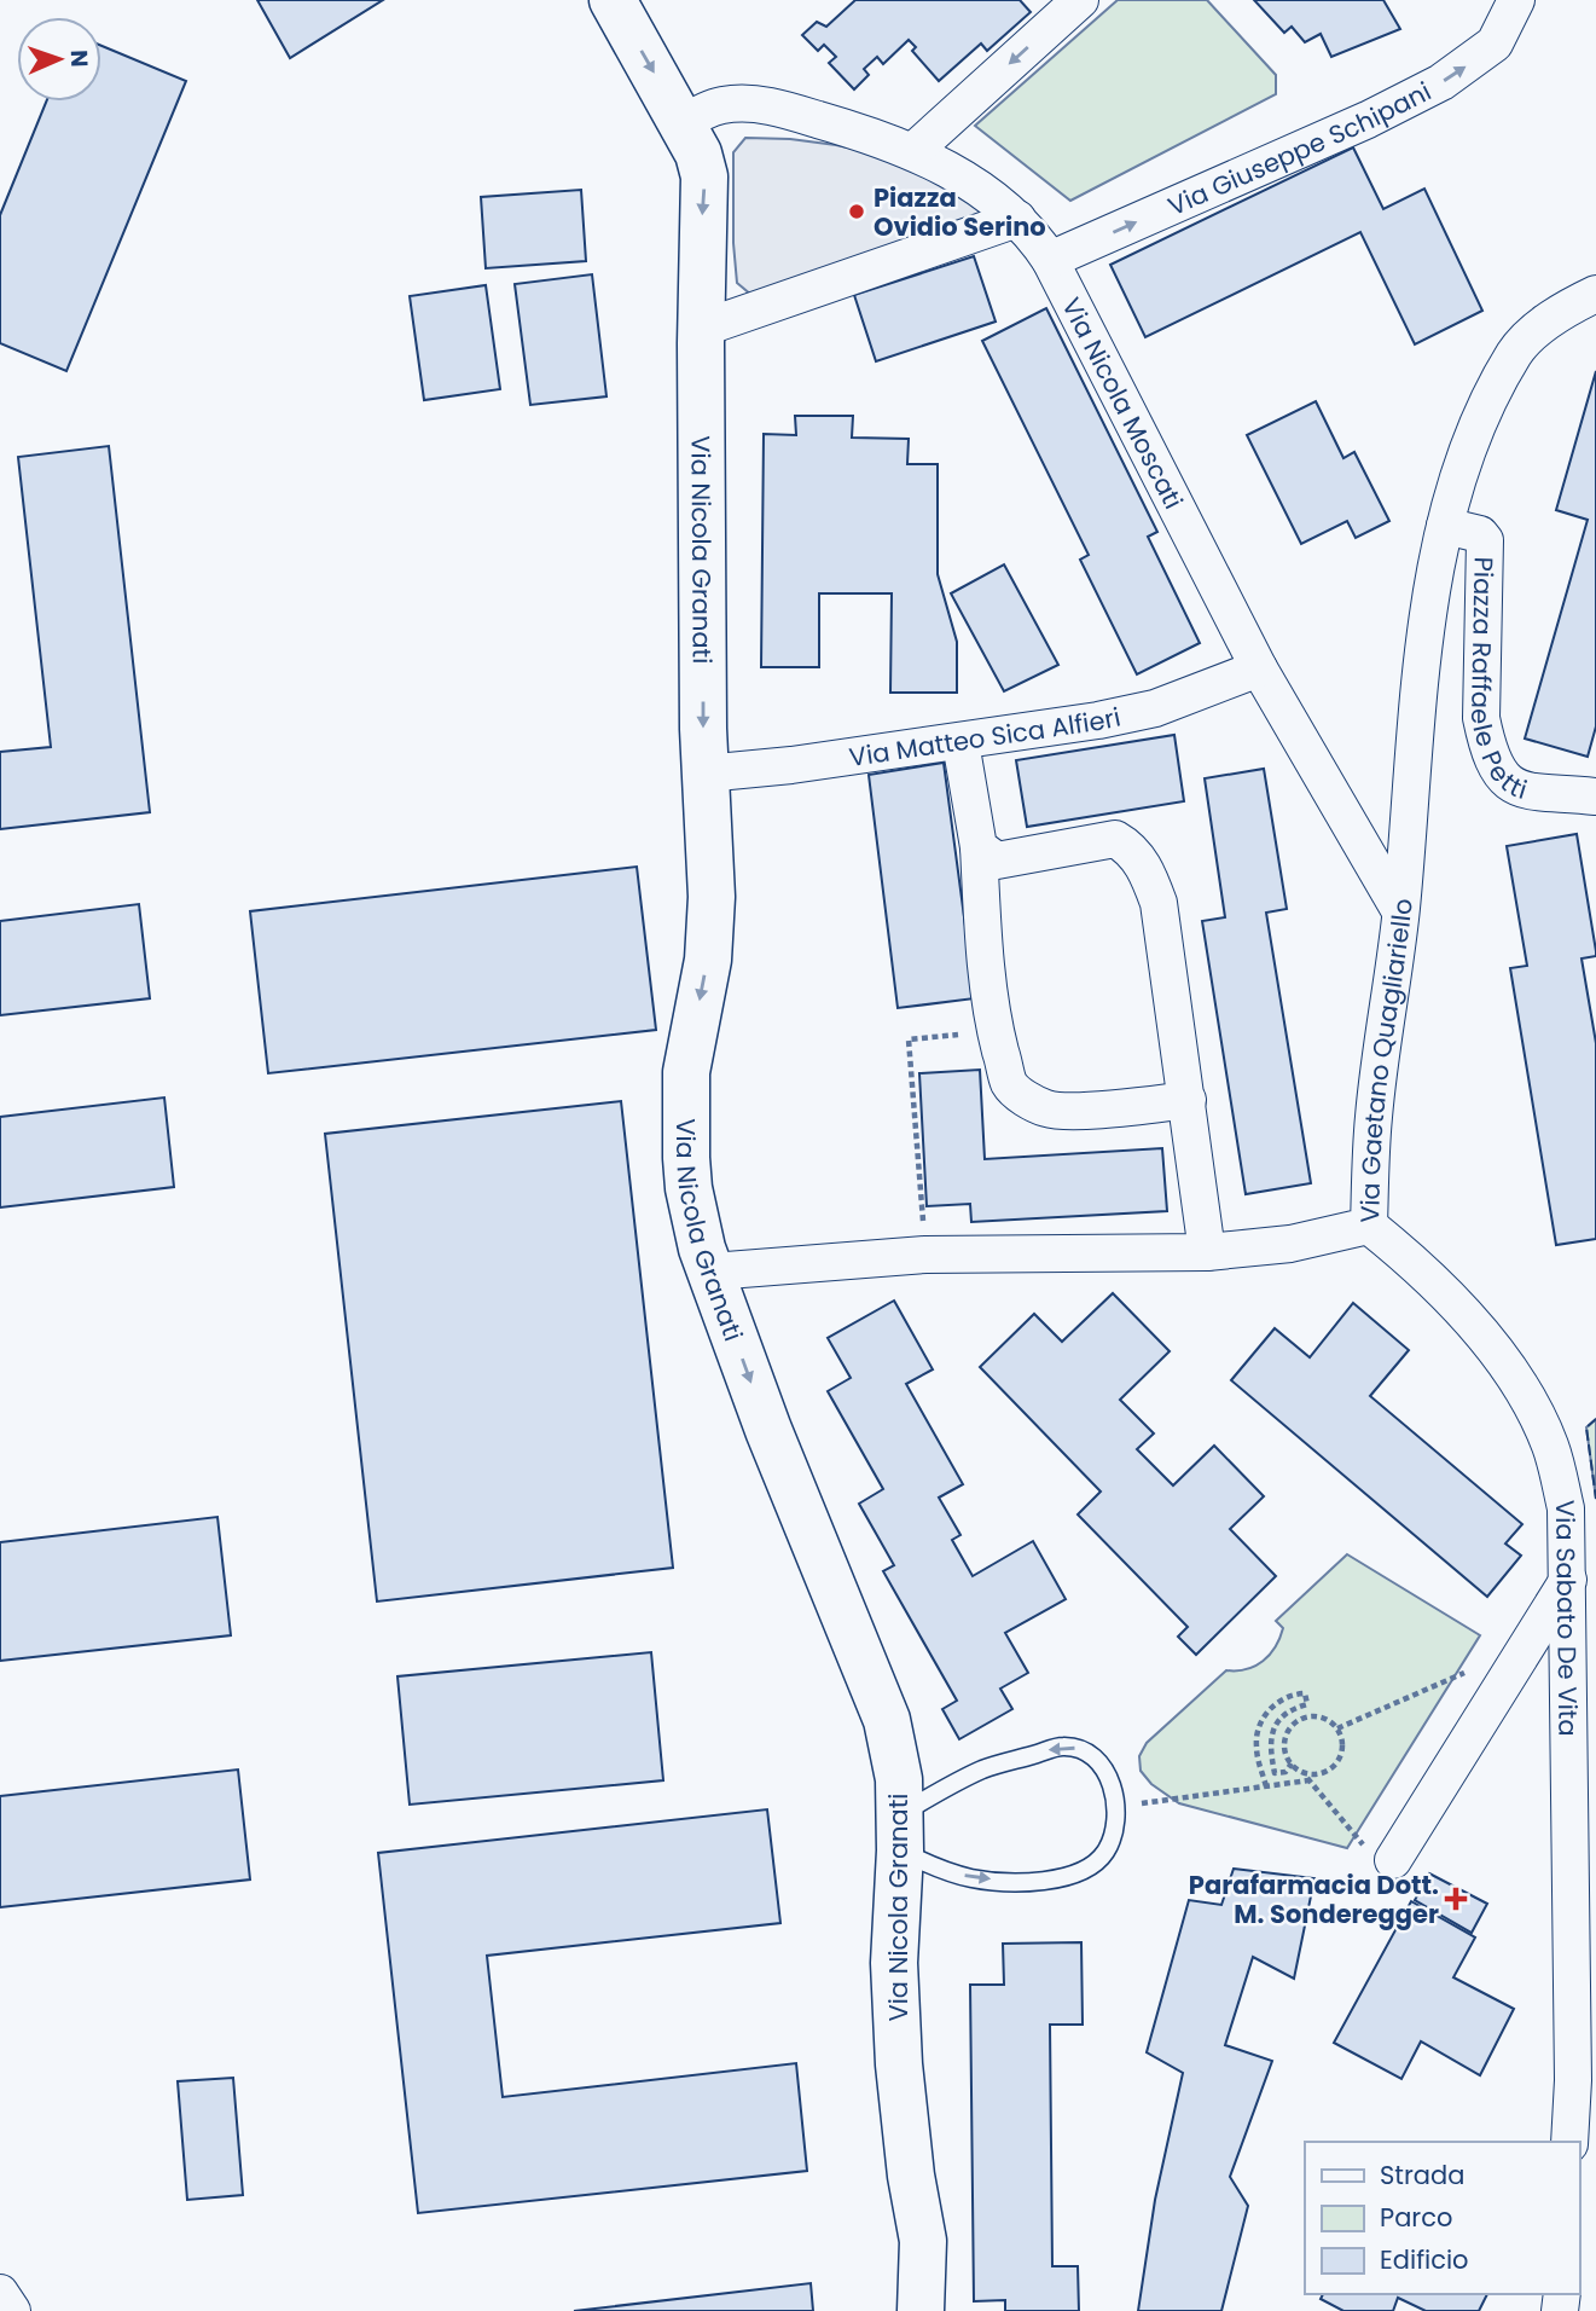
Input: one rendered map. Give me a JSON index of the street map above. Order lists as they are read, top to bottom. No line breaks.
{"streets":{"street":["Via Giuseppe Schipani","Via Nicola Moscati","Via Nicola Granati","Piazza Raffaele Petti","Via Matteo Sica Alfieri","Via Gaetano Quagliariello","Via Sabato De Vita"]},"crossings":[["Via Giuseppe Schipani","Via Nicola Moscati"],["Via Nicola Moscati","Via Nicola Granati"],["Via Nicola Moscati","Via Matteo Sica Alfieri"],["Via Nicola Moscati","Via Gaetano Quagliariello"],["Via Nicola Granati","Via Matteo Sica Alfieri"],["Via Nicola Granati","Via Gaetano Quagliariello"],["Piazza Raffaele Petti","Via Gaetano Quagliariello"],["Via Gaetano Quagliariello","Via Sabato De Vita"]],"one_way":["Via Giuseppe Schipani","Via Nicola Granati"],"places":{"other":["Piazza Ovidio Serino"],"health":["Parafarmacia Dott. M. Sonderegger"]},"legend":["Strada","Parco","Edificio"],"north":"right"}
